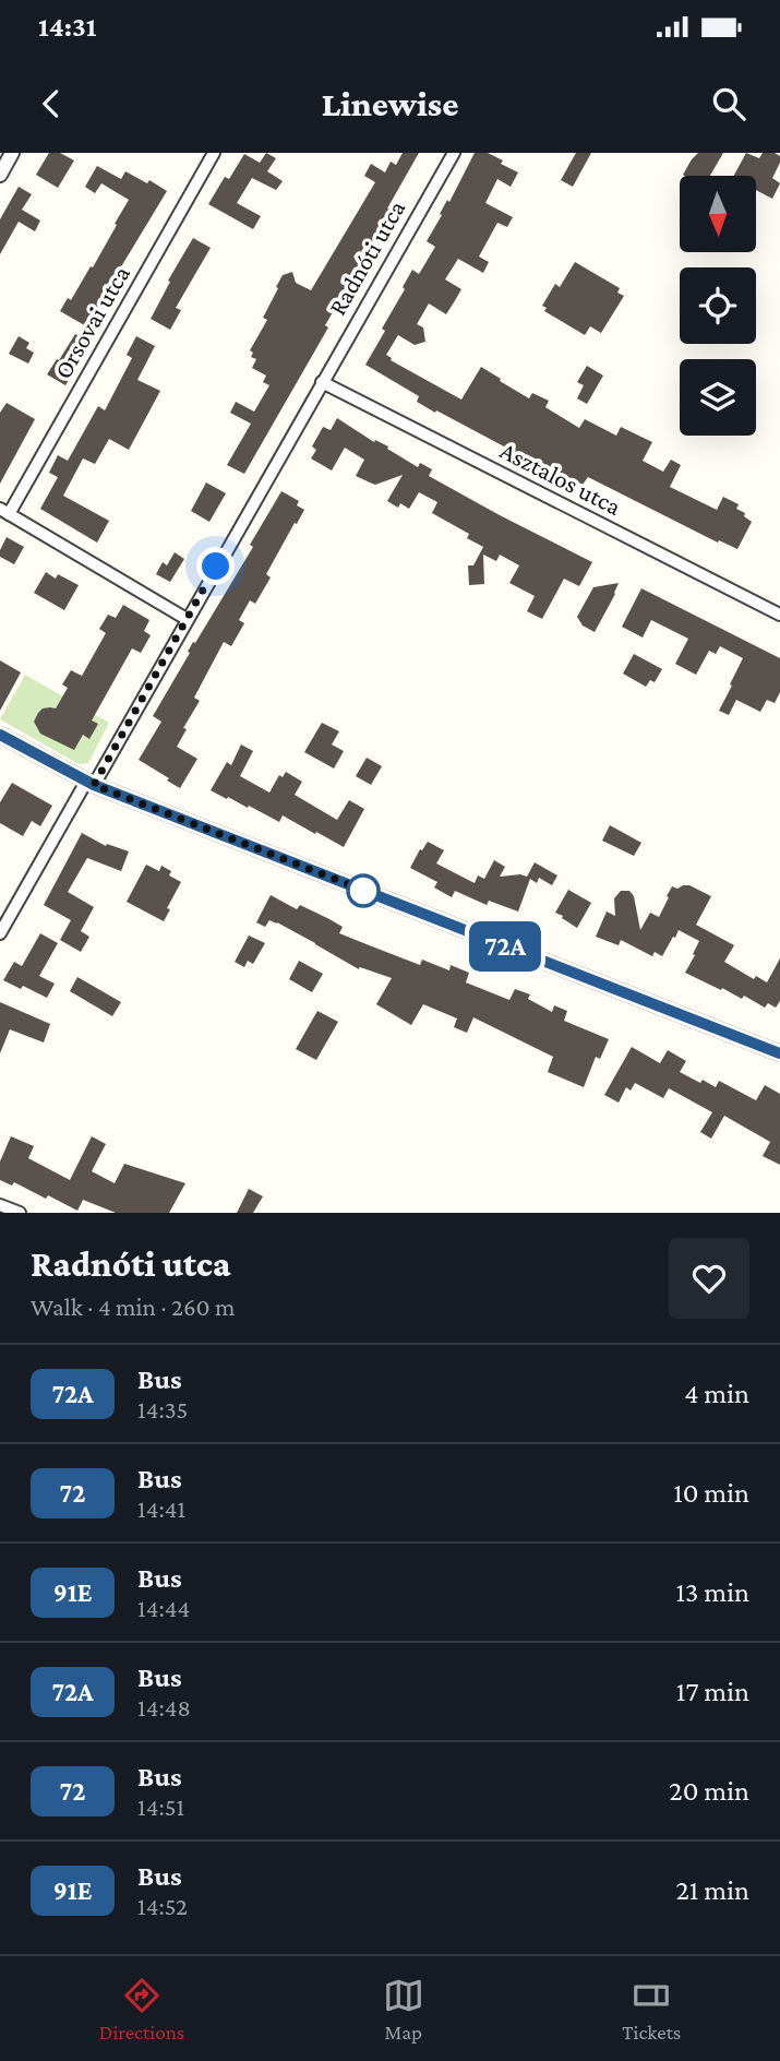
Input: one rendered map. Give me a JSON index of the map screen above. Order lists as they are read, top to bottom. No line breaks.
{"streets":{"street":["Radnóti utca","Orsovai utca","Asztalos utca"]},"crossings":[["Radnóti utca","Asztalos utca"]],"lines":["bus line 72A"],"north":"bottom","page":{"status":"14:31","header":"Linewise","on_map":"72A","heading":["Radnóti utca","Walk · 4 min · 260 m"],"list":[{"mark":"72A","name":"Bus","note":"14:35","value":"4 min"},{"mark":"72","name":"Bus","note":"14:41","value":"10 min"},{"mark":"91E","name":"Bus","note":"14:44","value":"13 min"},{"mark":"72A","name":"Bus","note":"14:48","value":"17 min"},{"mark":"72","name":"Bus","note":"14:51","value":"20 min"},{"mark":"91E","name":"Bus","note":"14:52","value":"21 min"}],"tabs":["Directions","Map","Tickets"]}}
